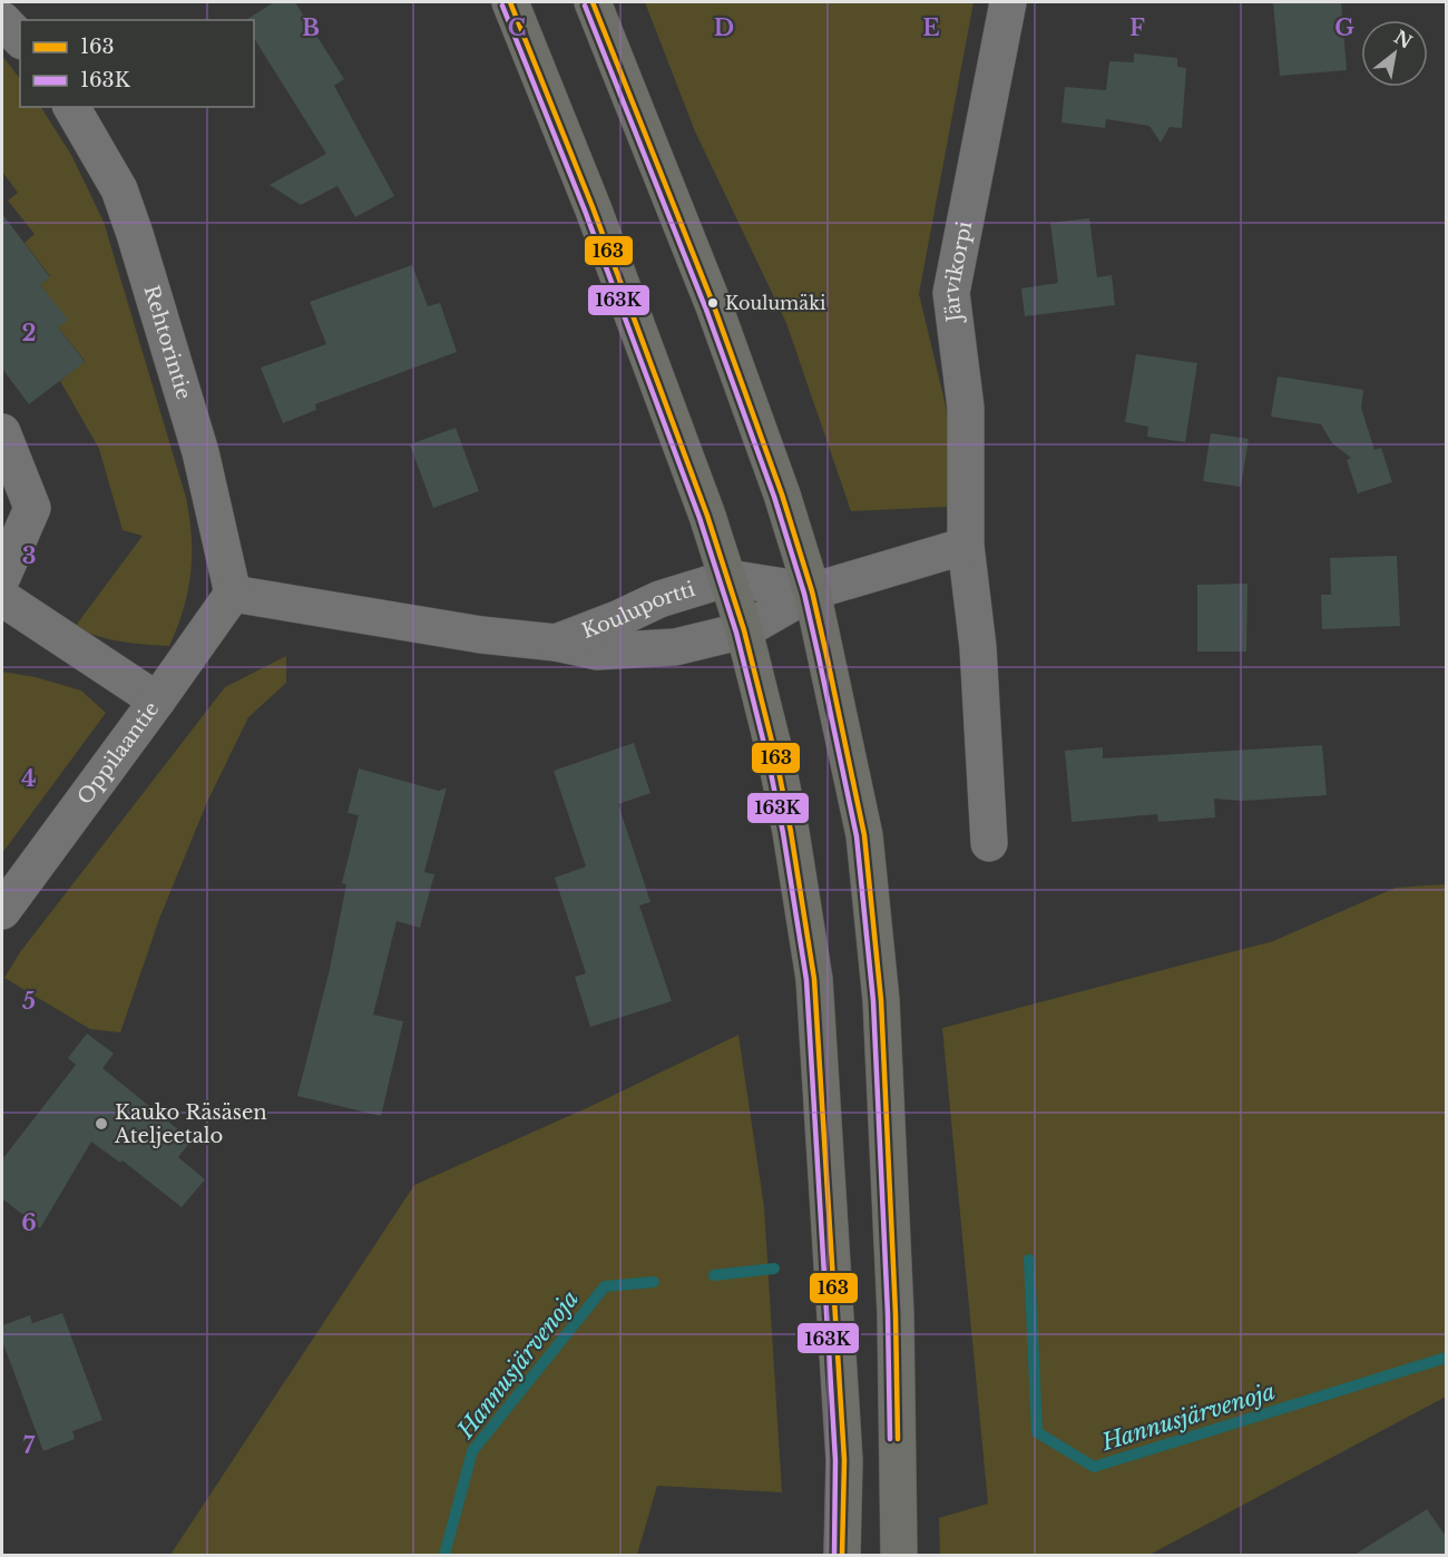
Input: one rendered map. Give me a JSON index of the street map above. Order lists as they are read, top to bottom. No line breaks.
{"streets":{"street":["Järvikorpi","Rehtorintie","Kouluportti","Oppilaantie"]},"crossings":[["Rehtorintie","Kouluportti"],["Rehtorintie","Oppilaantie"],["Kouluportti","Oppilaantie"]],"water":["Hannusjärvenoja"],"places":["Koulumäki","Kauko Räsäsen Ateljeetalo"],"lines":["transit line 163","transit line 163K"],"legend":["163","163K"],"north":"top right","grid":{"columns":["B","C","D","E","F","G"],"rows":["2","3","4","5","6","7"]}}
